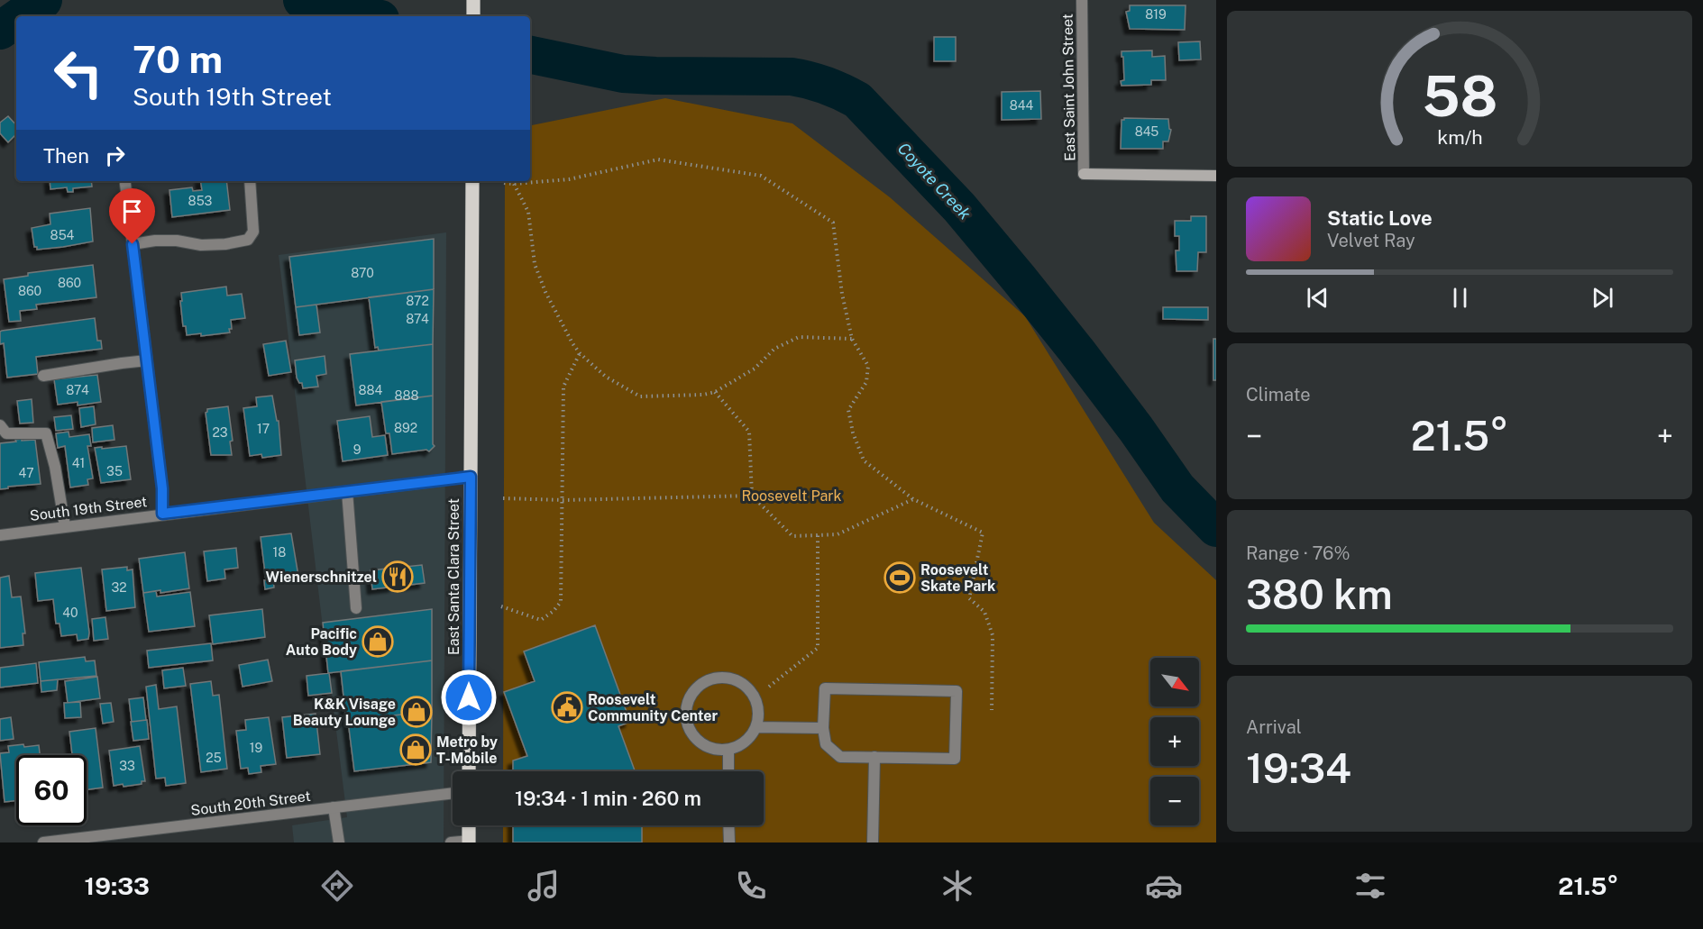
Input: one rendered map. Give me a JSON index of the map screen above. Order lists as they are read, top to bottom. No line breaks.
{"streets":{"main road":["East Santa Clara Street"],"street":["East Saint John Street","South 19th Street","South 20th Street"]},"crossings":[["South 19th Street","East Santa Clara Street"]],"water":["Coyote Creek"],"parks":["Roosevelt Park"],"places":{"restaurant":["Wienerschnitzel"],"sports":["Roosevelt Skate Park"],"shop":["Pacific Auto Body","K&K Visage Beauty Lounge","Metro by T-Mobile"],"public building":["Roosevelt Community Center"]},"house_numbers":["819","844","845","853","854","870","860","860","872","874","874","884","888","892","17","23","9","41","35","47","18","32","40","19","25","33"],"north":"bottom right","page":{"turn":["70 m","South 19th Street"],"then":"Then","song":["Static Love","Velvet Ray"],"tile":["Climate",["Range · 76%","380 km"],["Arrival","19:34"]],"heat":["−","21.5°","+"],"map_buttons":["+","−"],"limit":"60","trip":"19:34 · 1 min · 260 m","tabs":["19:33","21.5°"],"gauge":["58","km/h"]}}
